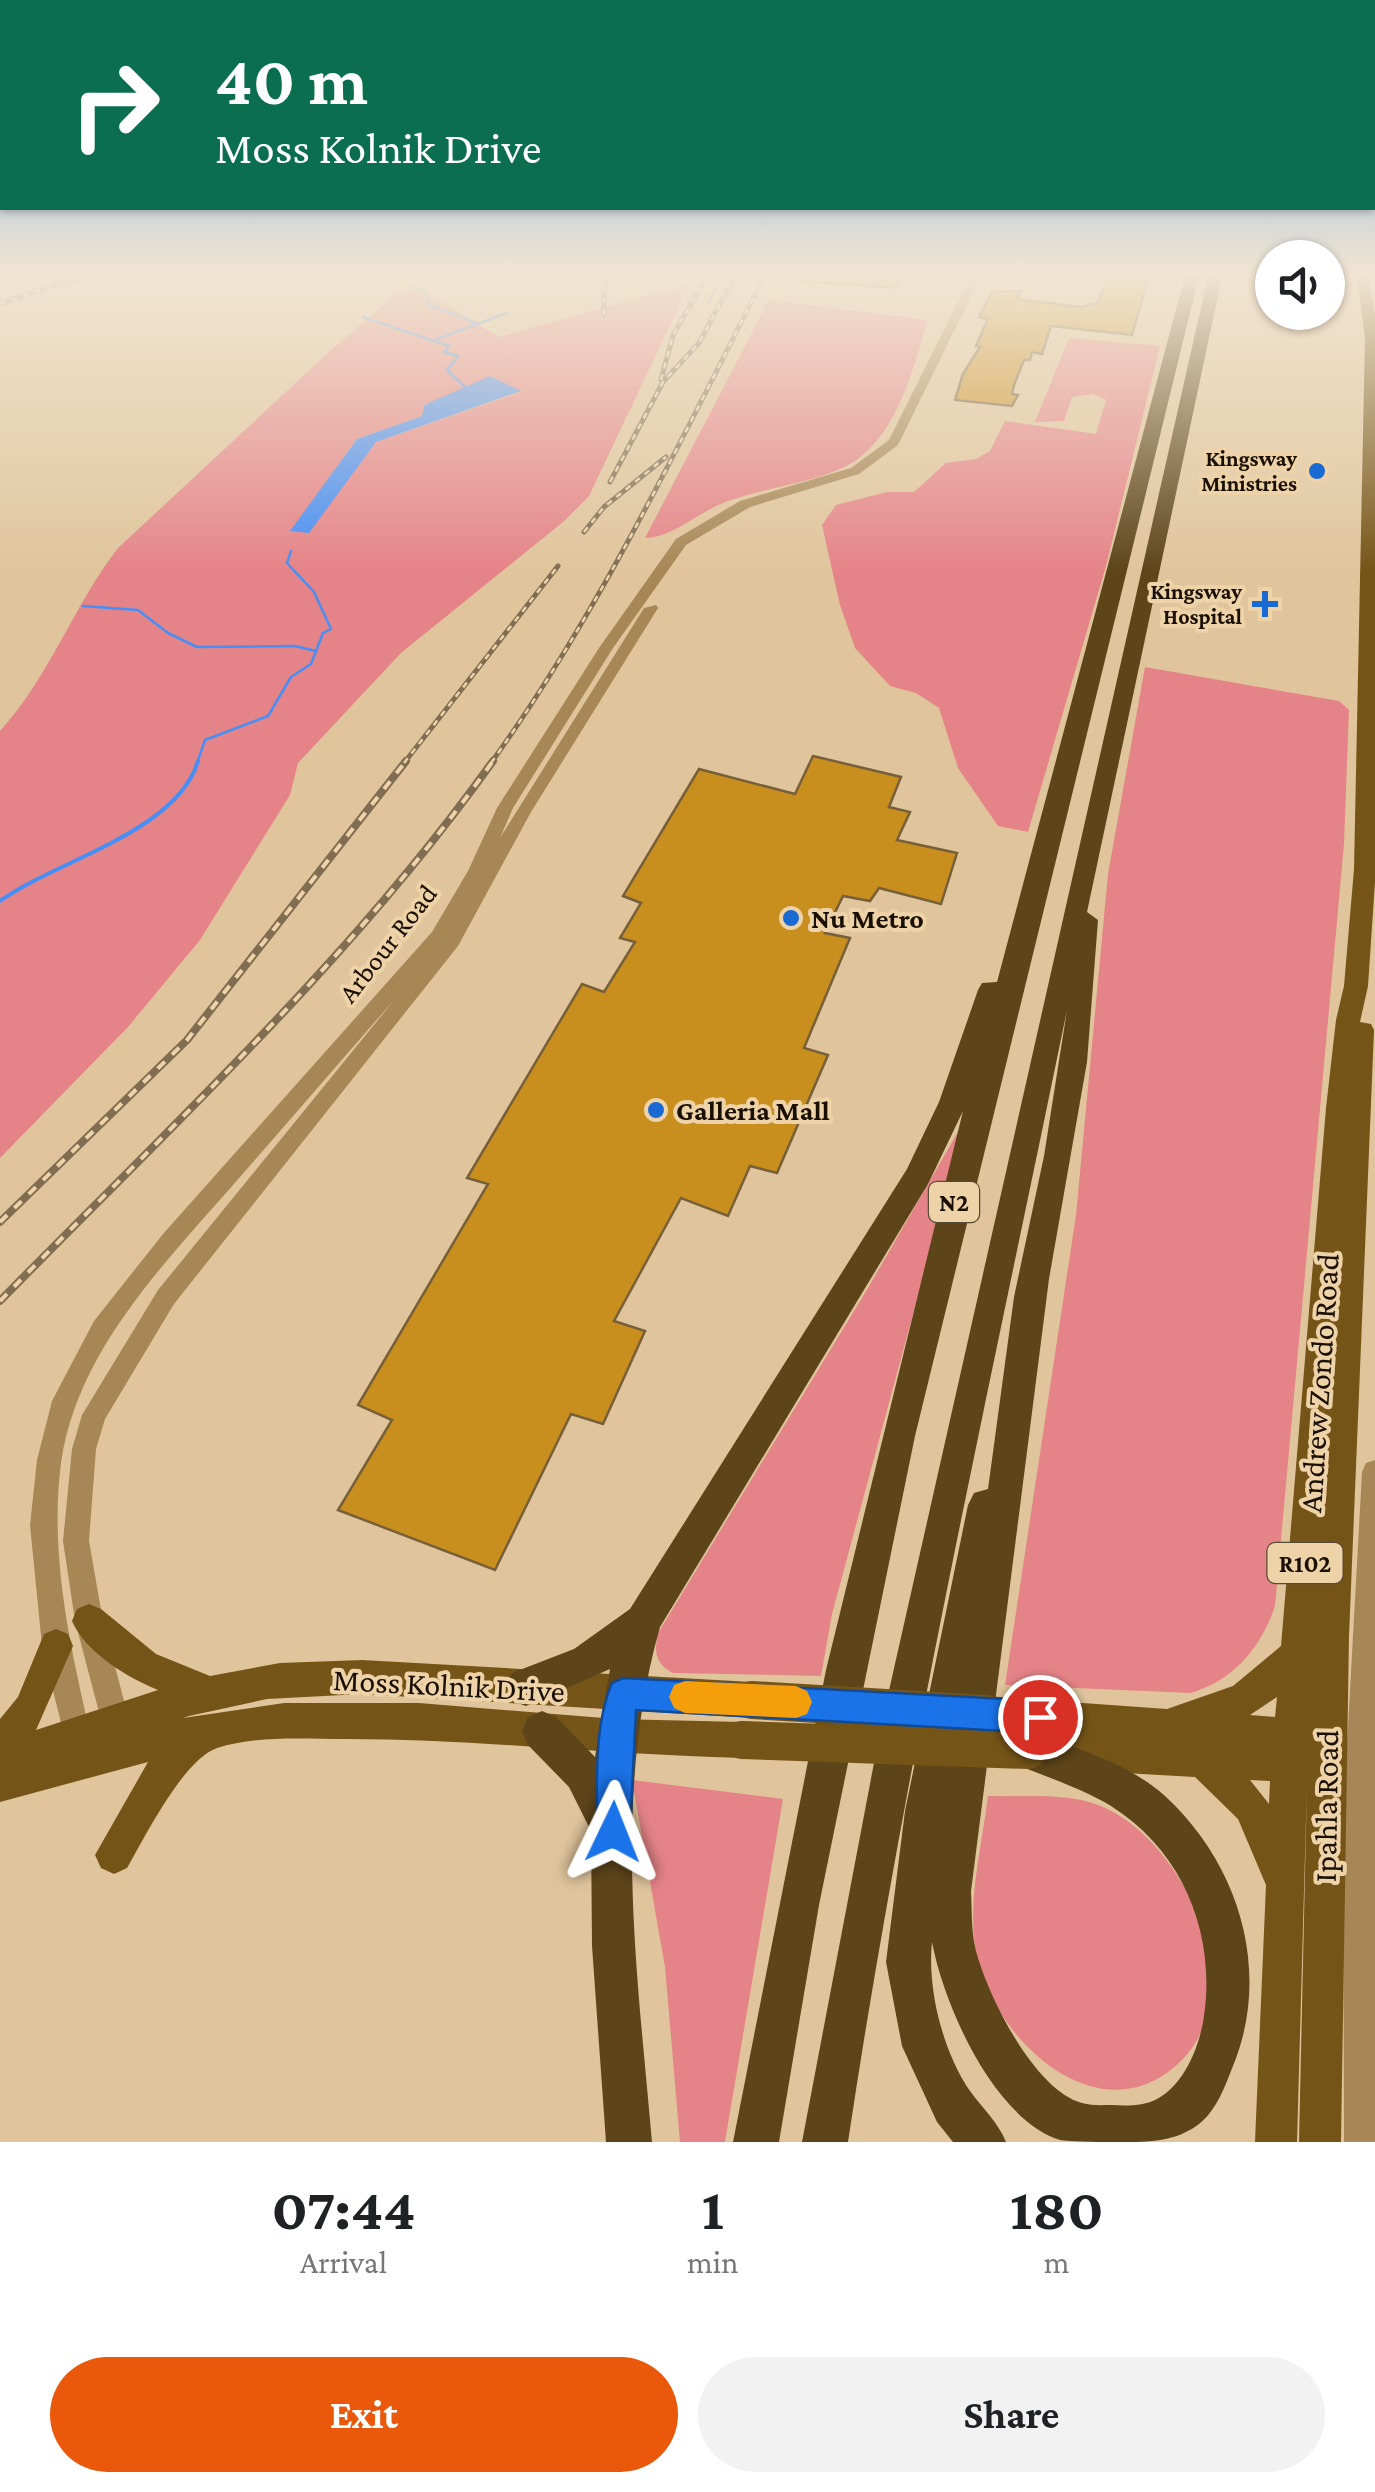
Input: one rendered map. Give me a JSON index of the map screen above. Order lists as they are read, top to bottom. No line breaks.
{"streets":{"highway":["N2"],"main road":["Andrew Zondo Road","R102","Moss Kolnik Drive"],"street":["Arbour Road","Ipahla Road"]},"crossings":[["Arbour Road","Moss Kolnik Drive"],["Andrew Zondo Road","Moss Kolnik Drive"]],"places":{"other":["Kingsway Ministries","Nu Metro","Galleria Mall"],"health":["Kingsway Hospital"]},"page":{"turn":["40 m","Moss Kolnik Drive"],"eta":["07:44","Arrival","1","min","180","m"],"buttons":["Exit","Share"]}}
